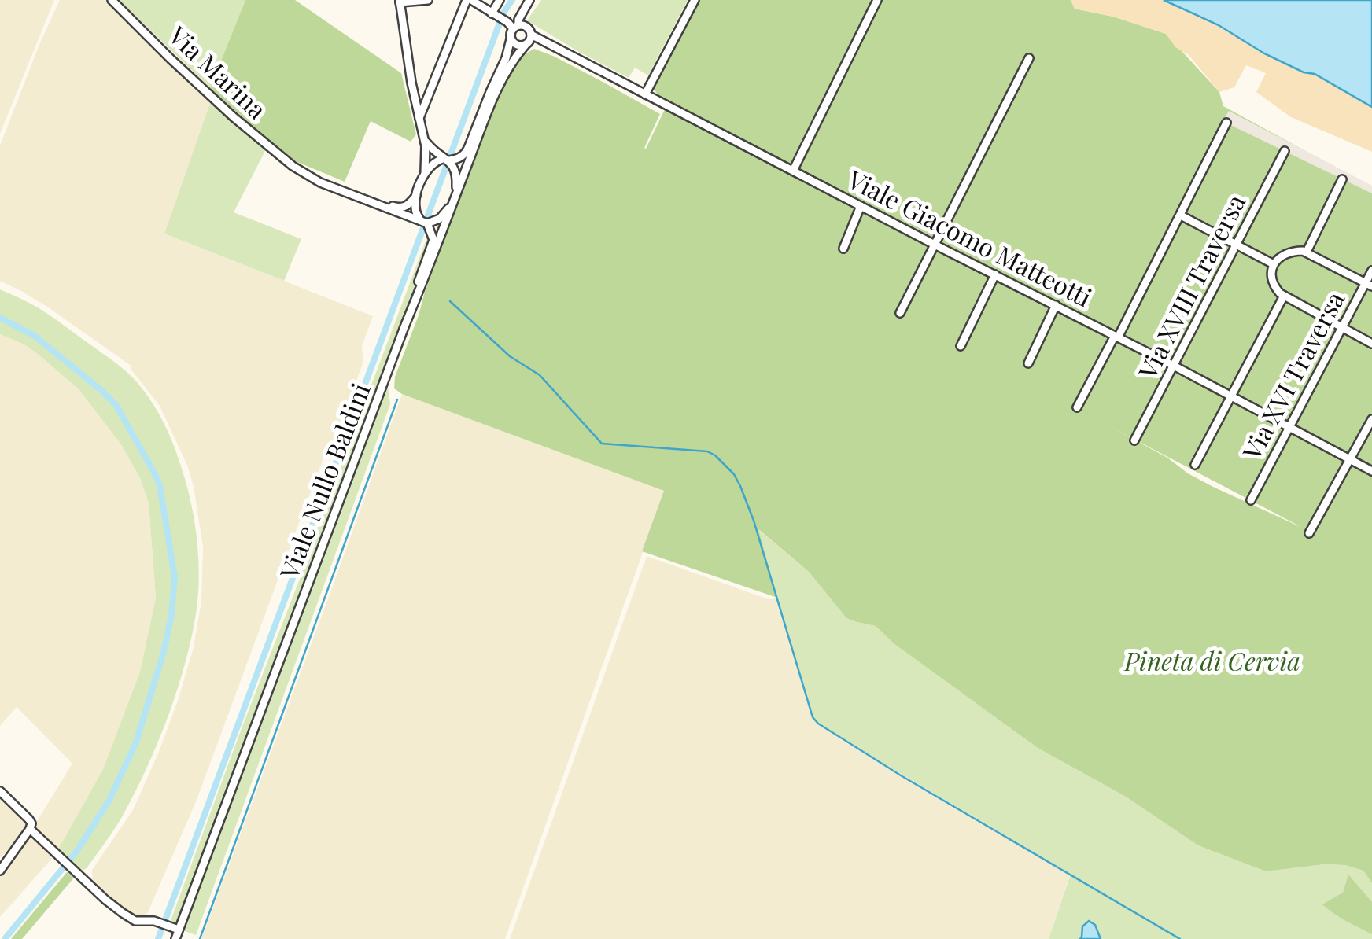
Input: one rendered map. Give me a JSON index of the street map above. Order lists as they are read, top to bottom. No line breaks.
{"streets":{"street":["Via Marina","Viale Giacomo Matteotti","Via XVIII Traversa","Via XVI Traversa","Viale Nullo Baldini"]},"crossings":[["Viale Giacomo Matteotti","Via XVIII Traversa"],["Viale Giacomo Matteotti","Via XVI Traversa"],["Viale Giacomo Matteotti","Viale Nullo Baldini"]],"parks":["Pineta di Cervia"]}
